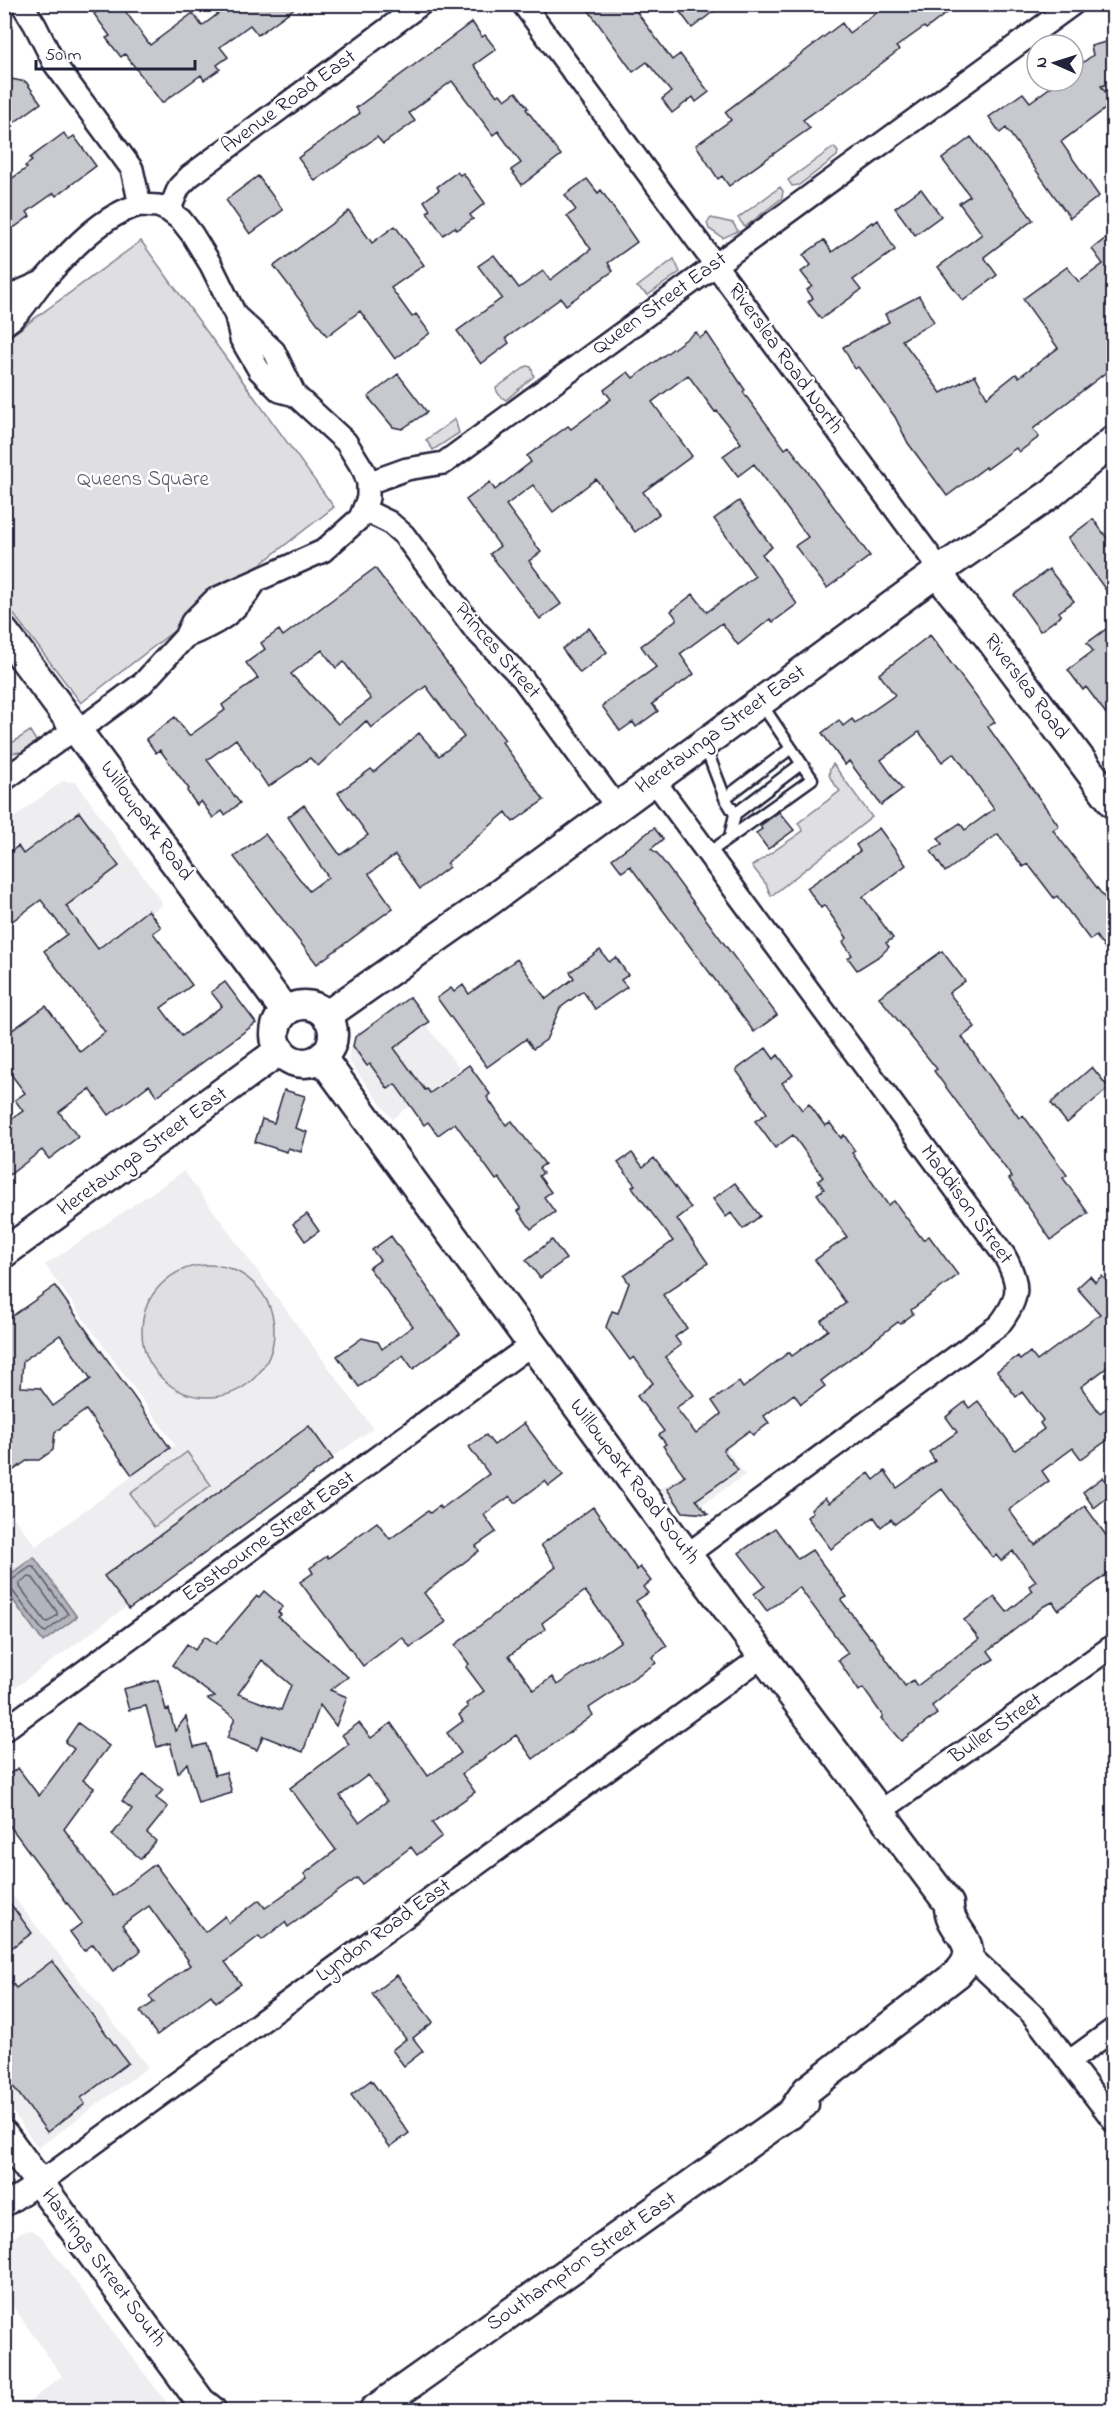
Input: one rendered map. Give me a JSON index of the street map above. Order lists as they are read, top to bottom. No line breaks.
{"streets":{"main road":["Riverslea Road","Heretaunga Street East","Willowpark Road","Willowpark Road South","Southampton Street East","Hastings Street South"],"street":["Avenue Road East","Queen Street East","Riverslea Road North","Princes Street","Maddison Street","Eastbourne Street East","Buller Street","Lyndon Road East"]},"crossings":[["Queen Street East","Riverslea Road North"],["Riverslea Road North","Riverslea Road"],["Riverslea Road North","Heretaunga Street East"],["Princes Street","Heretaunga Street East"],["Riverslea Road","Heretaunga Street East"],["Heretaunga Street East","Willowpark Road"],["Heretaunga Street East","Maddison Street"],["Heretaunga Street East","Willowpark Road South"],["Willowpark Road","Willowpark Road South"],["Maddison Street","Willowpark Road South"],["Willowpark Road South","Eastbourne Street East"],["Willowpark Road South","Buller Street"],["Willowpark Road South","Lyndon Road East"],["Willowpark Road South","Southampton Street East"],["Lyndon Road East","Hastings Street South"]],"parks":["Queens Square"],"scale_bar":"50 m","north":"left"}
